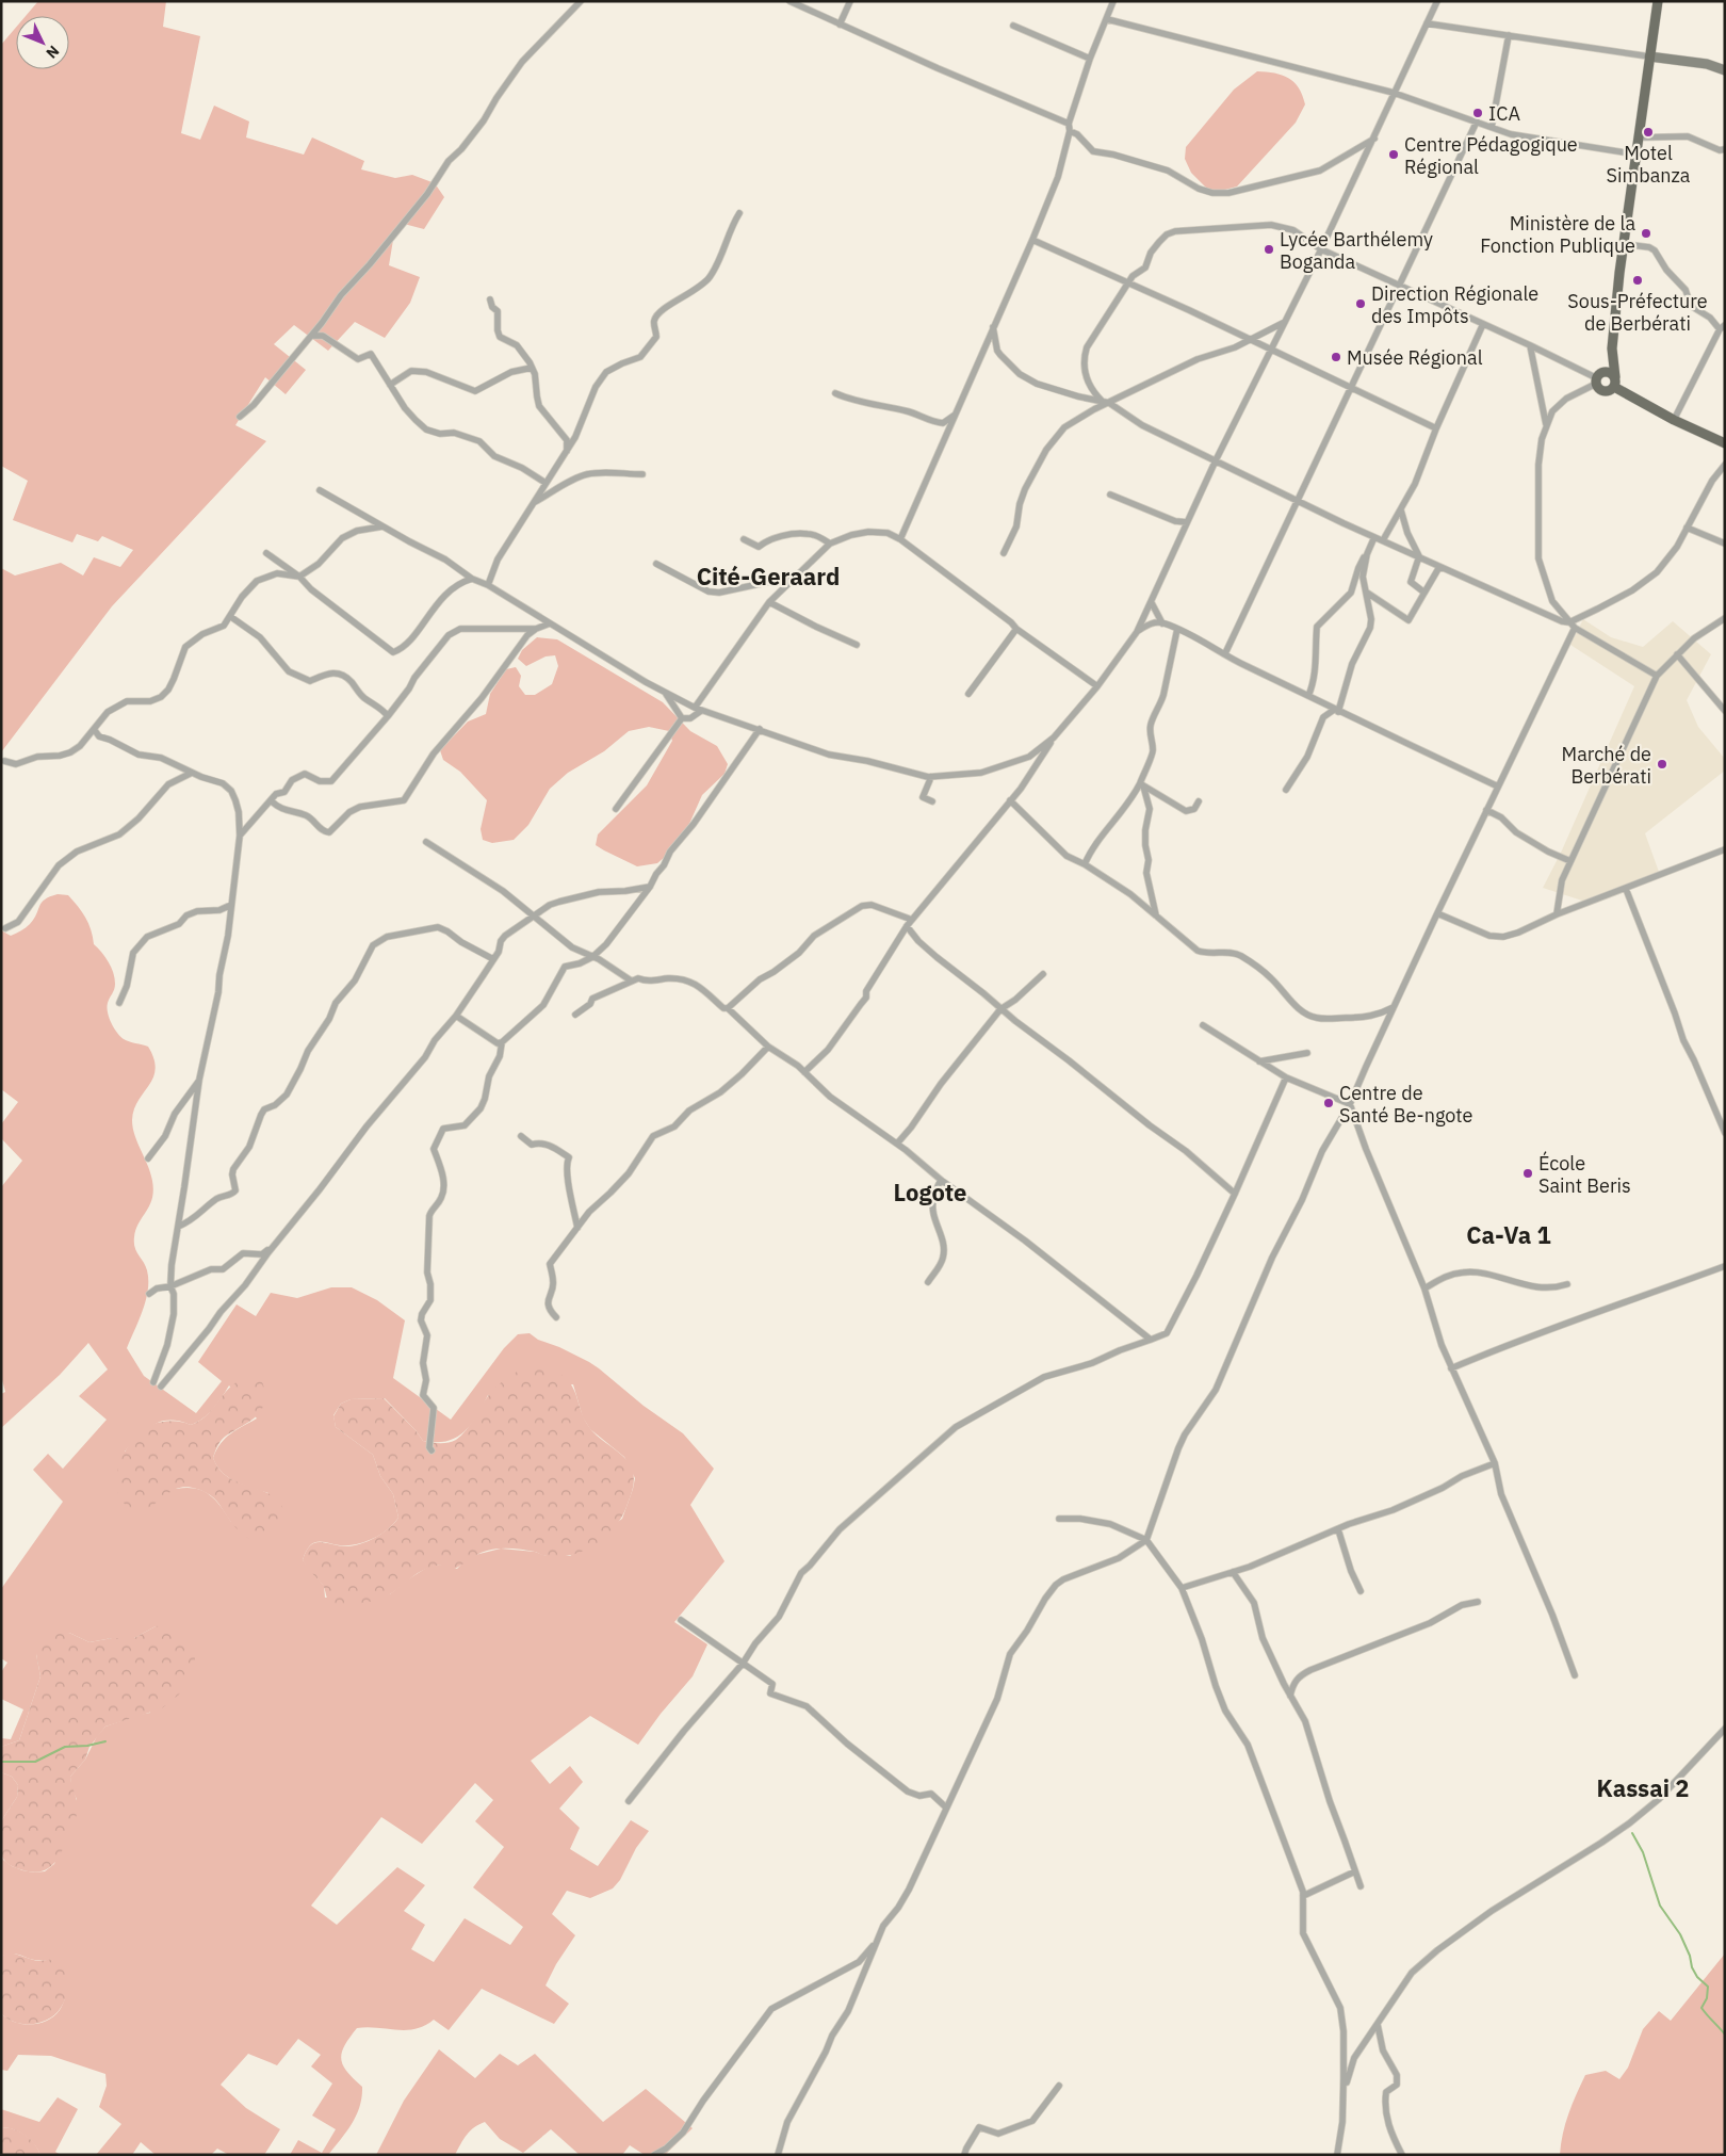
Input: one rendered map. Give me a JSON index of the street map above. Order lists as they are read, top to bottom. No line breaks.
{"districts":["Cité-Geraard","Logote","Ca-Va 1","Kassai 2"],"places":["ICA","Motel Simbanza","Centre Pédagogique Régional","Ministère de la Fonction Publique","Lycée Barthélemy Boganda","Sous-Préfecture de Berbérati","Direction Régionale des Impôts","Musée Régional","Marché de Berbérati","Centre de Santé Be-ngote","École Saint Beris"],"north":"bottom right"}
